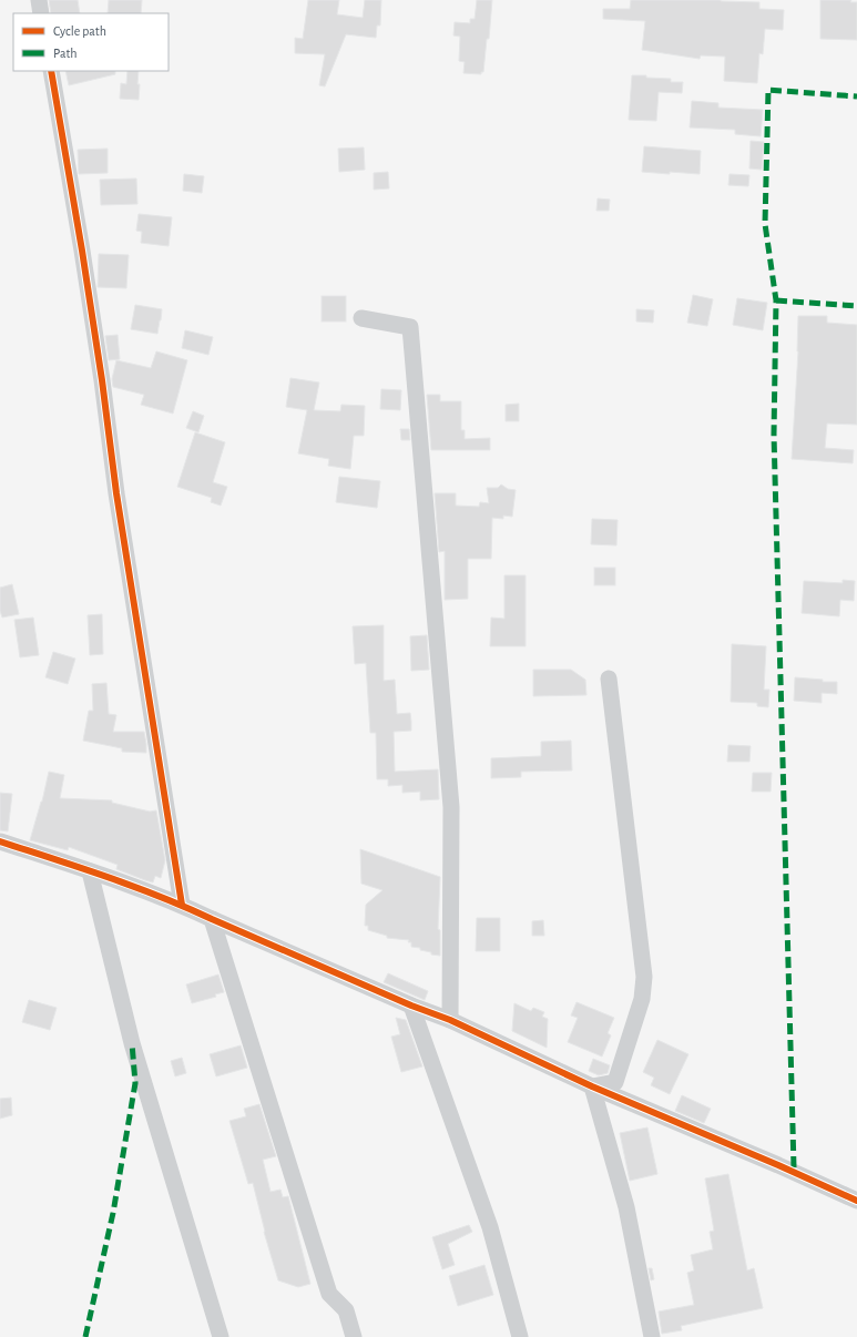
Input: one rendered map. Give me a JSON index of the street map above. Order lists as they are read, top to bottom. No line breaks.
{"legend":["Cycle path","Path"]}
